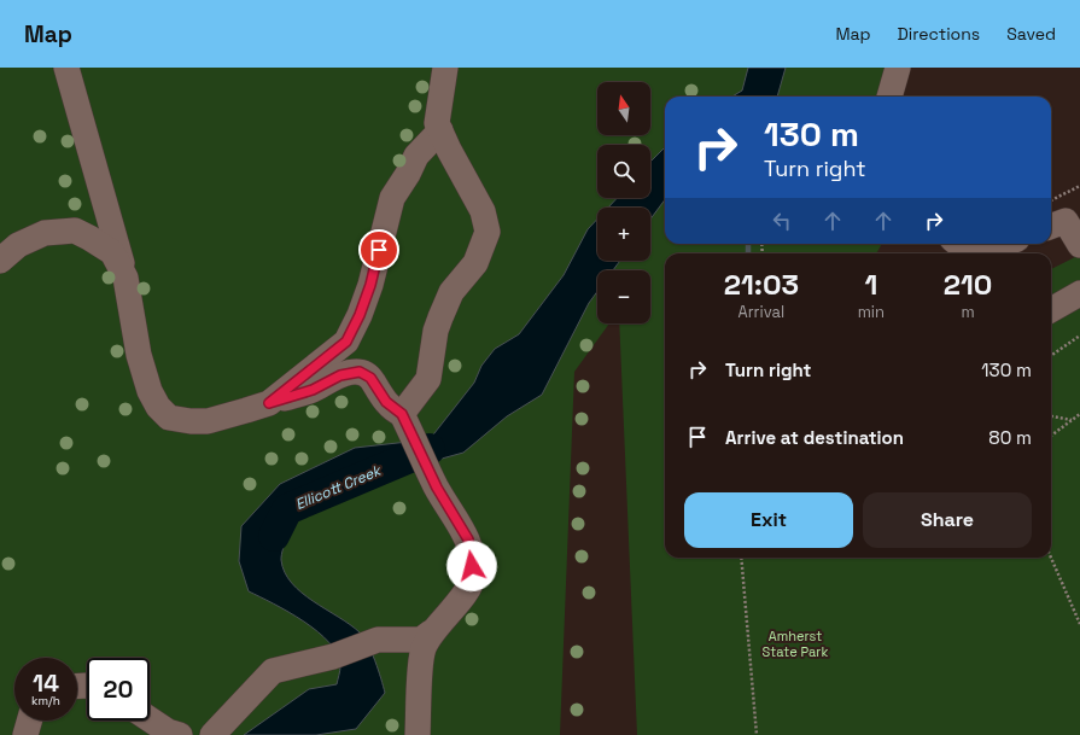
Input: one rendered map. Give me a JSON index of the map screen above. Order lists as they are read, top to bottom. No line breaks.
{"water":["Ellicott Creek"],"parks":["Amherst State Park"],"north":"top","page":{"header":"Map","nav":["Map","Directions","Saved"],"map_buttons":["+","−"],"turn":["130 m","Turn right"],"eta":["21:03","Arrival","1","min","210","m"],"list":[{"name":"Turn right","value":"130 m"},{"name":"Arrive at destination","value":"80 m"}],"buttons":["Exit","Share"],"speed":"14 km/h","limit":"20"}}
